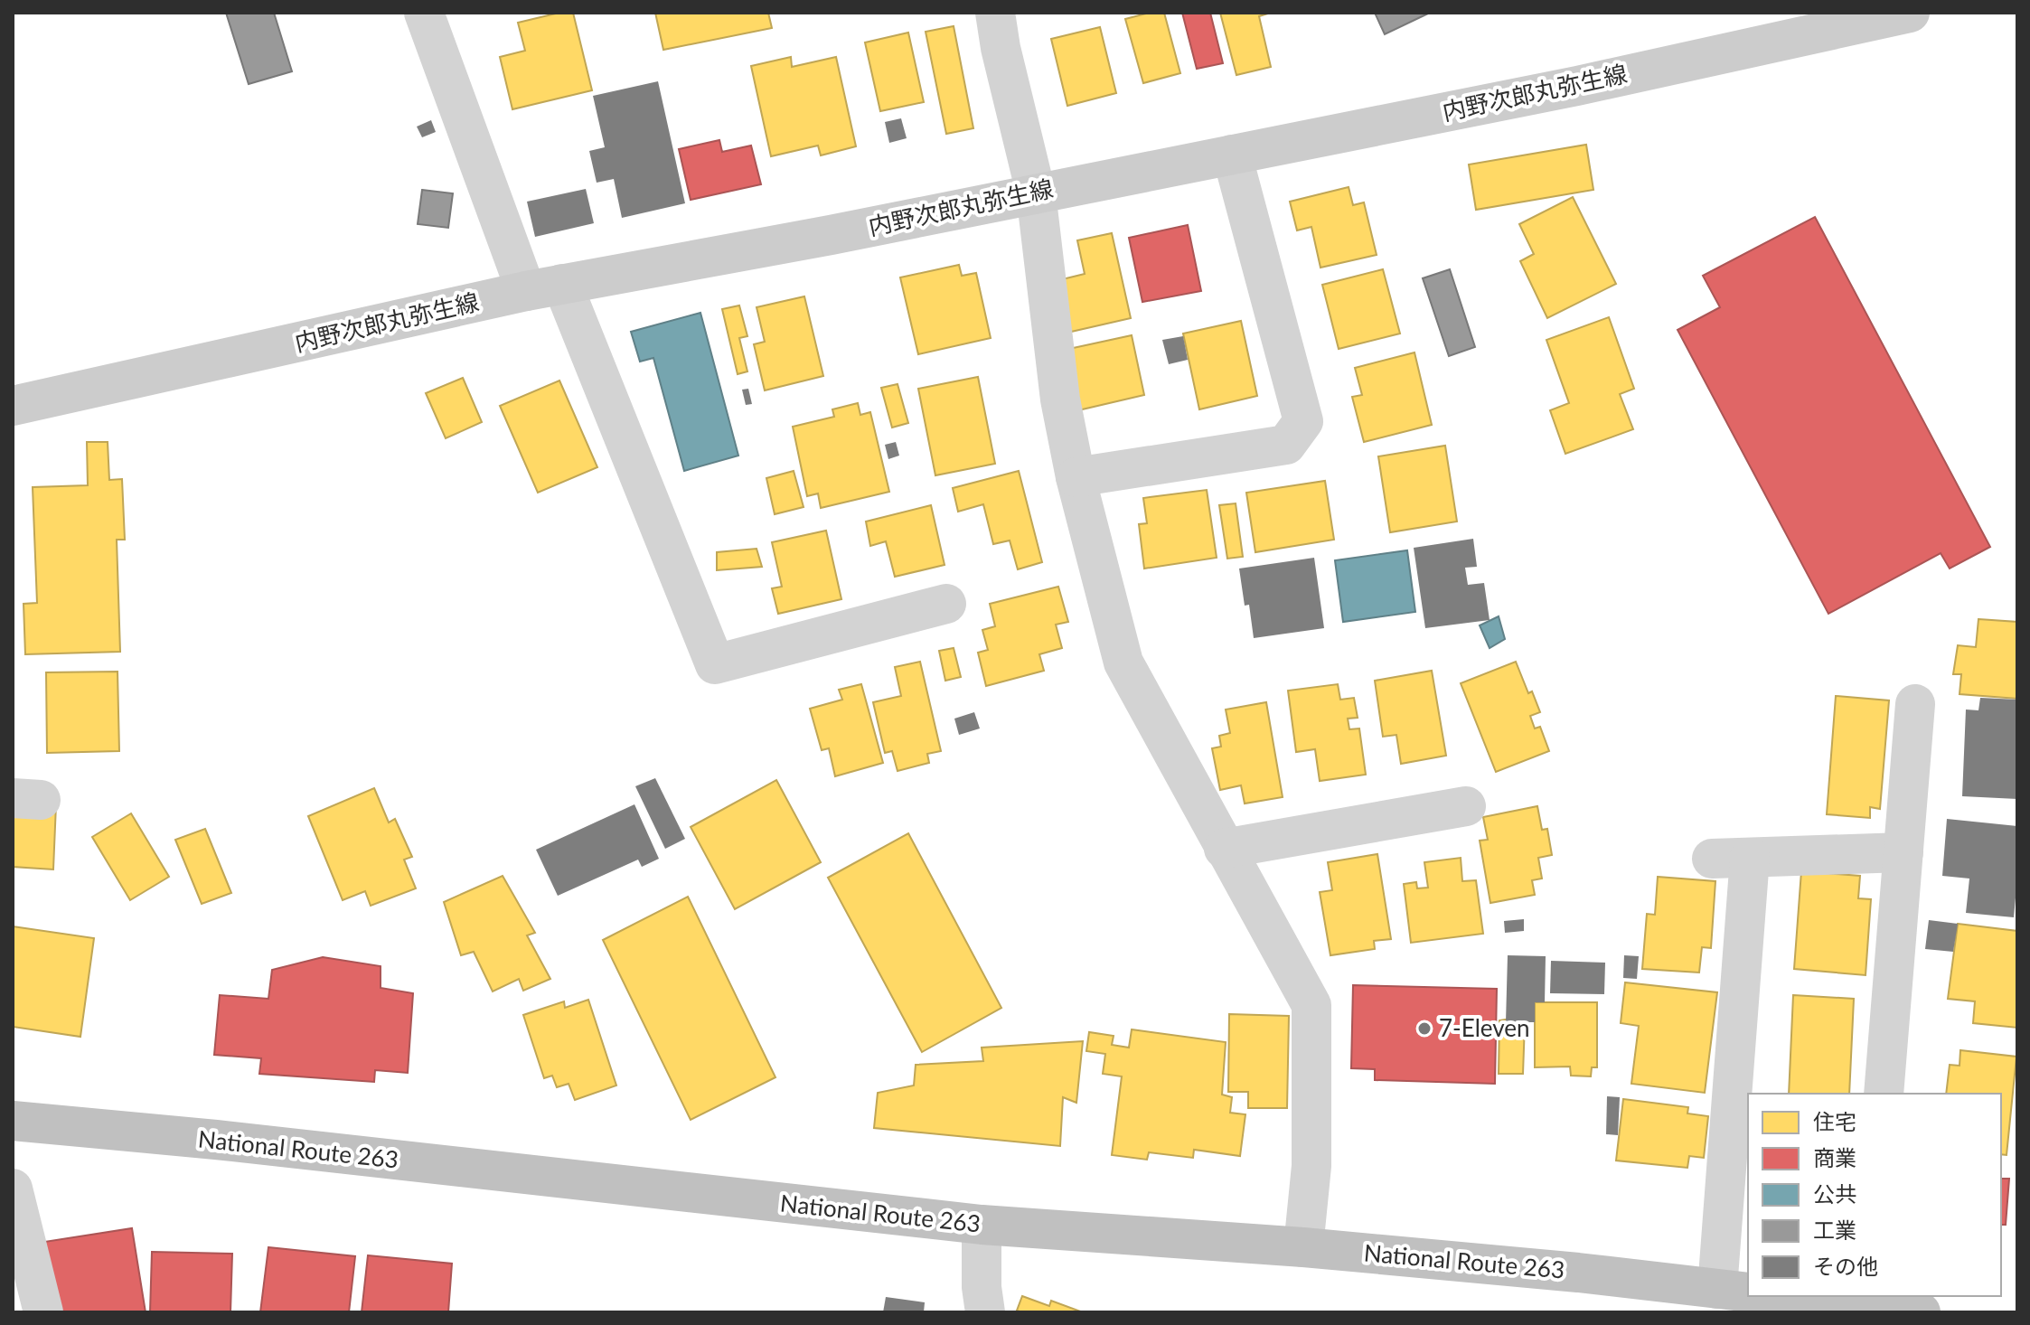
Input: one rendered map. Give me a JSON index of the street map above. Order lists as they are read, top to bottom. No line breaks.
{"streets":{"highway":["National Route 263"],"main road":["内野次郎丸弥生線"]},"places":["7-Eleven"],"legend":["住宅","商業","公共","工業","その他"]}
